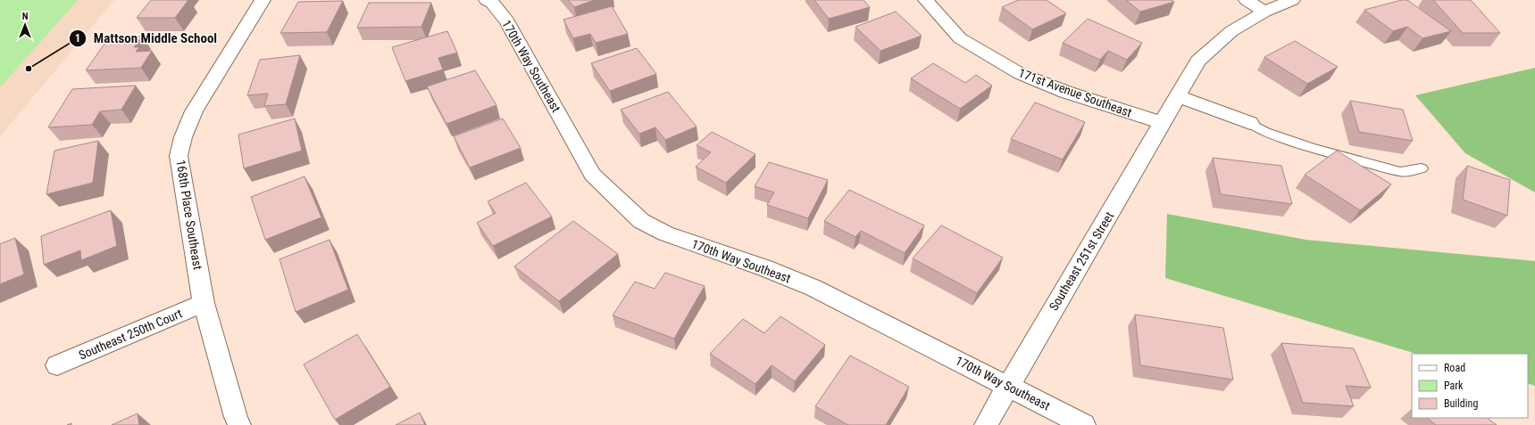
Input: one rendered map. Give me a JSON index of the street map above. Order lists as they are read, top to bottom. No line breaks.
{"streets":{"street":["170th Way Southeast","171st Avenue Southeast","168th Place Southeast","Southeast 251st Street","Southeast 250th Court"]},"crossings":[["170th Way Southeast","Southeast 251st Street"],["171st Avenue Southeast","Southeast 251st Street"],["168th Place Southeast","Southeast 250th Court"]],"places":["Mattson Middle School"],"legend":["Road","Park","Building"],"north":"top"}
